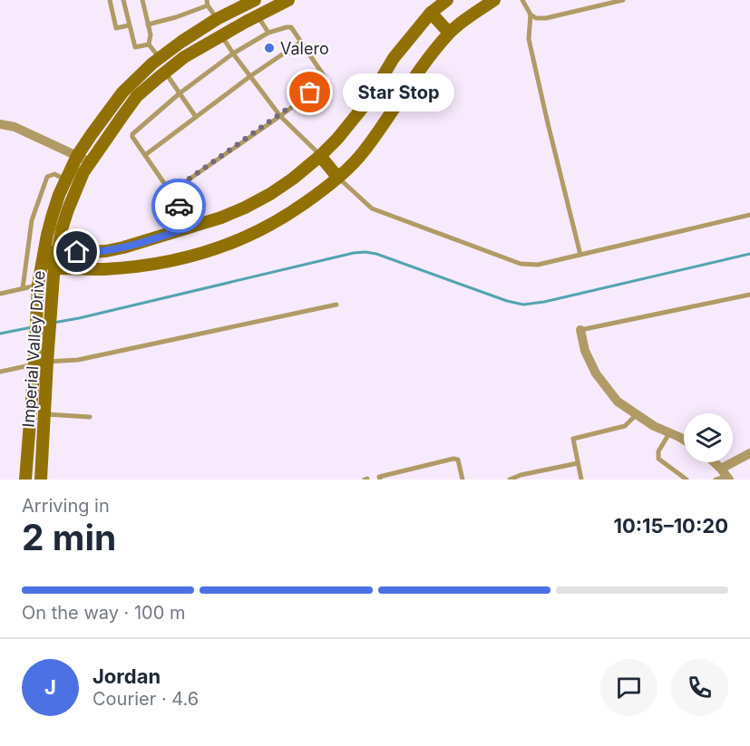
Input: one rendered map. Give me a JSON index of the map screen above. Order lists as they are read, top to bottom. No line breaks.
{"streets":{"main road":["Imperial Valley Drive"]},"places":["Valero","Star Stop"],"page":{"bubble":"Star Stop","heading":["2 min","Arriving in","10:15–10:20"],"panel":["Jordan","Courier · 4.6"],"bar":"On the way · 100 m","round":"J"}}
